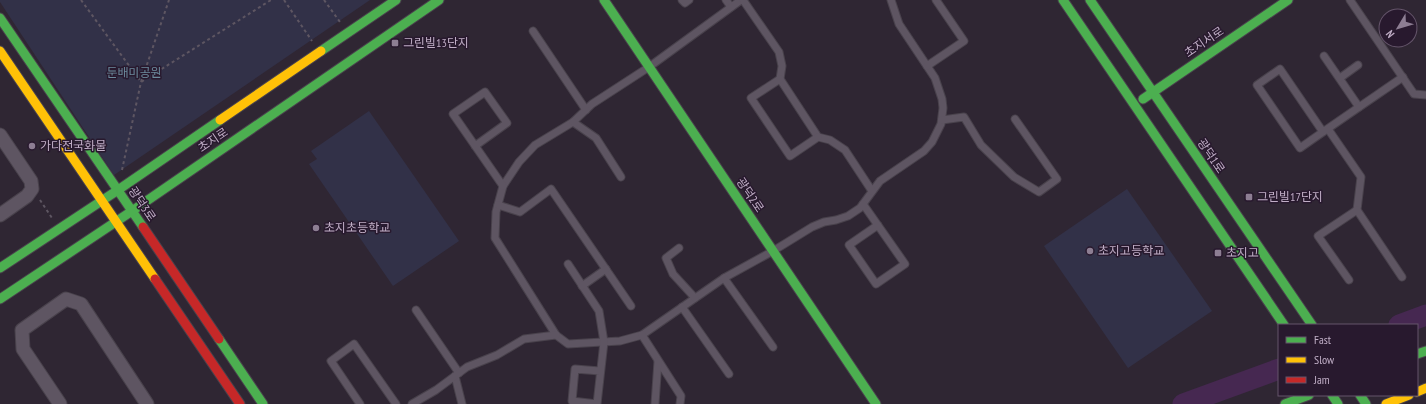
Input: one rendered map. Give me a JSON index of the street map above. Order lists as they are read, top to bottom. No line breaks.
{"streets":{"street":["초지서로","초지로","광덕1로","광덕2로","광덕3로"]},"crossings":[["초지서로","광덕1로"],["초지로","광덕3로"]],"parks":["둔배미공원"],"places":{"transit":["그린빌13단지","그린빌17단지","초지고"],"other":["가다전국화물","초지초등학교","초지고등학교"]},"legend":["Fast","Slow","Jam"],"north":"bottom left"}
